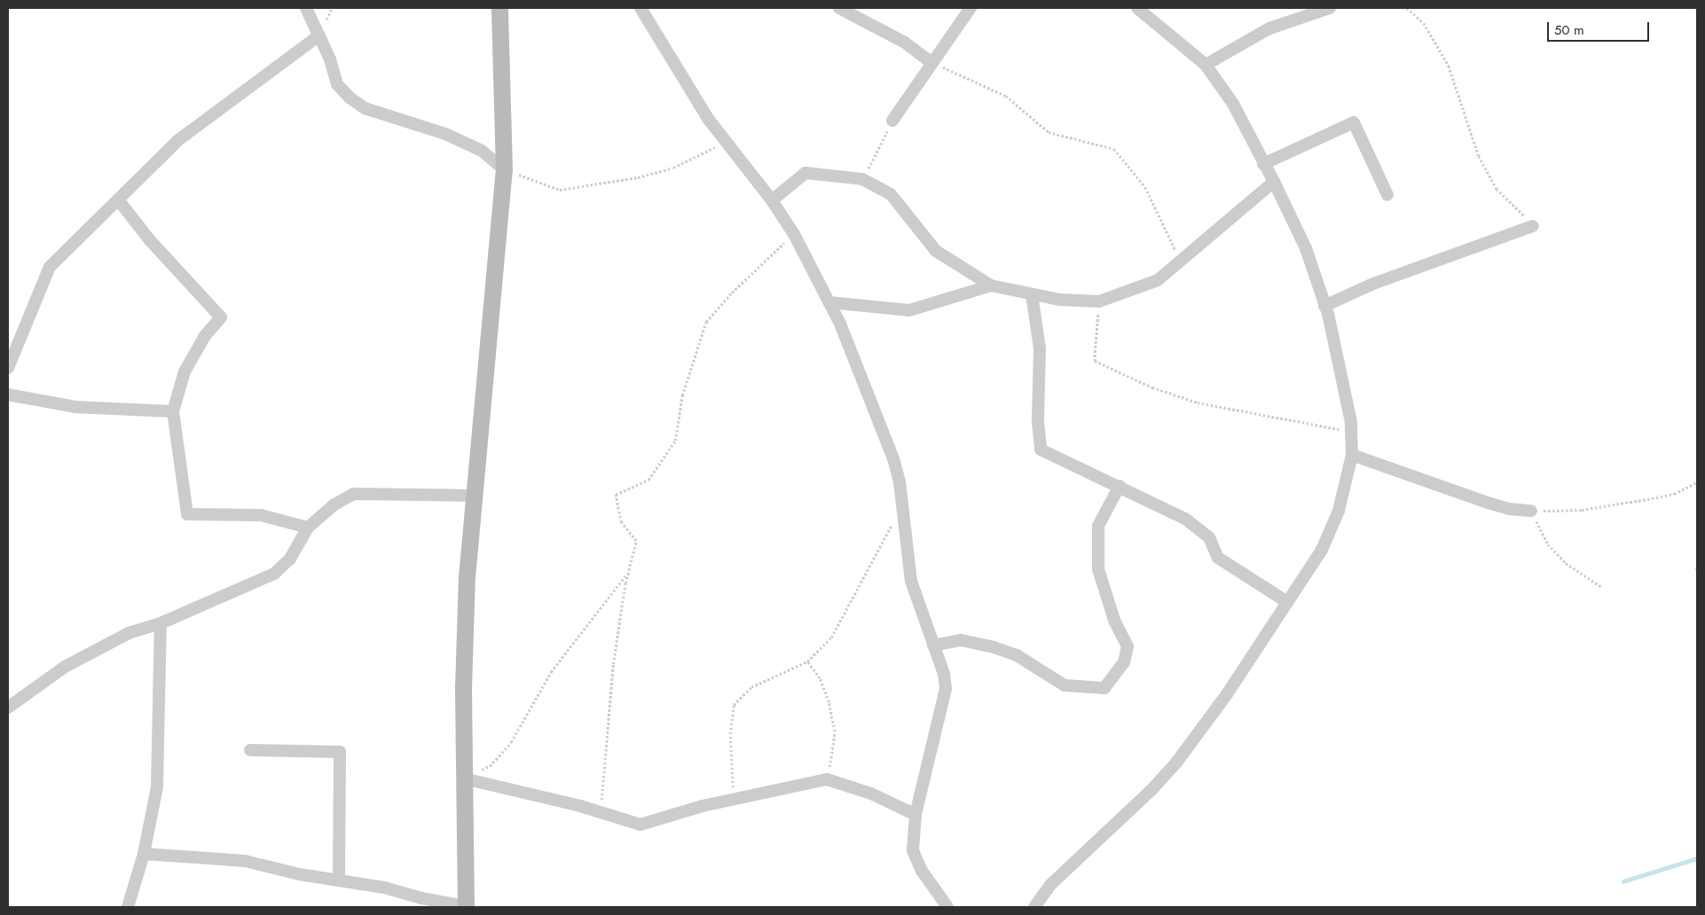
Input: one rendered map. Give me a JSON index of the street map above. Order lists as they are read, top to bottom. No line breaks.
{"scale_bar":"50 m"}
